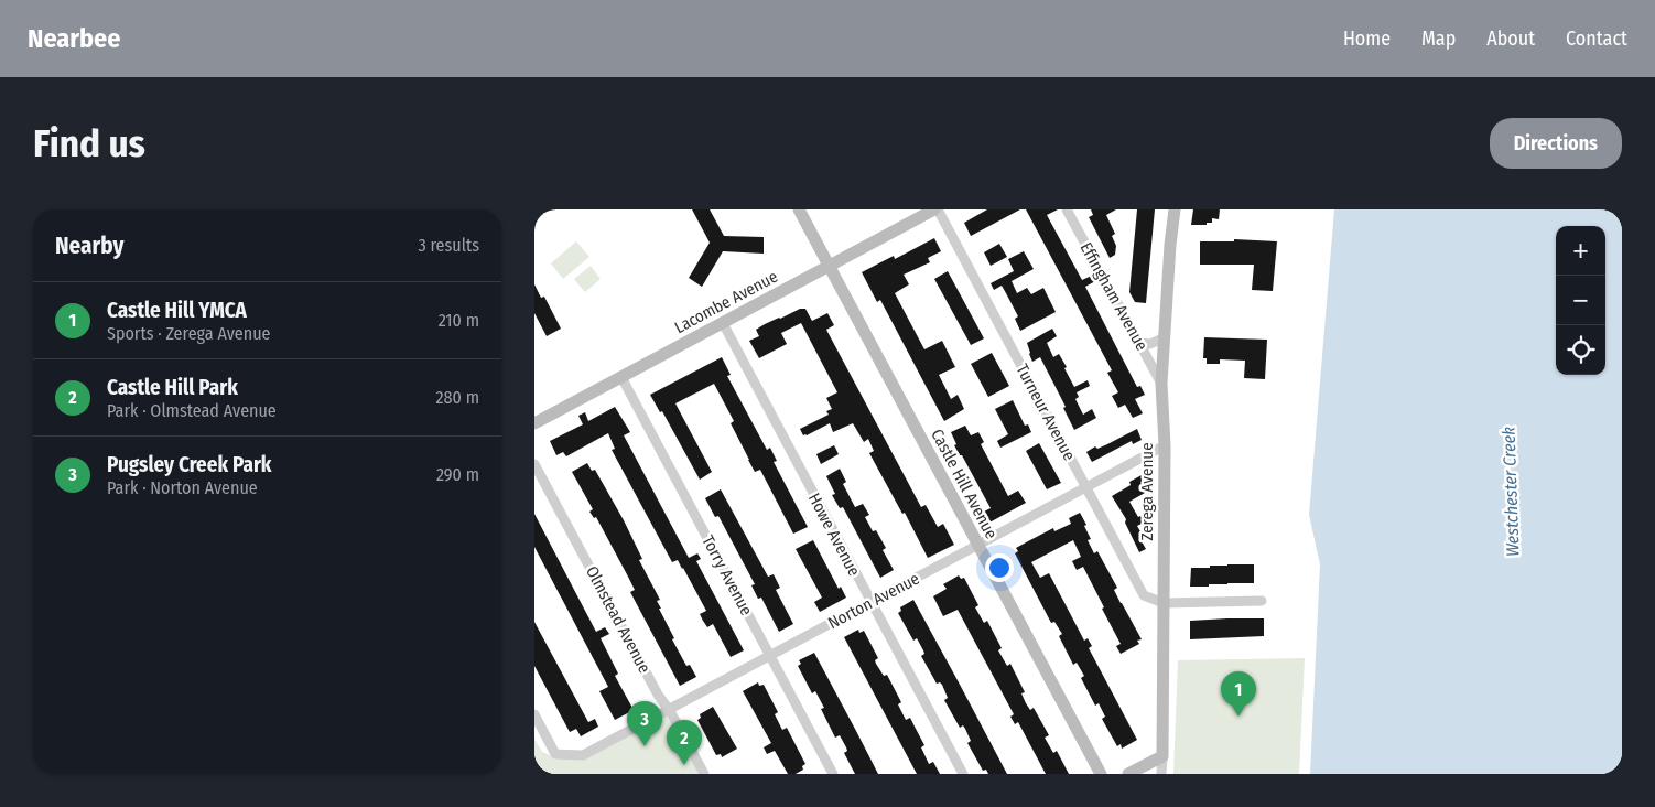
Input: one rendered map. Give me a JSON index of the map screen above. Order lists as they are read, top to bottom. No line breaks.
{"streets":{"street":["Effingham Avenue","Lacombe Avenue","Turneur Avenue","Castle Hill Avenue","Zerega Avenue","Howe Avenue","Torry Avenue","Norton Avenue","Olmstead Avenue"]},"crossings":[["Effingham Avenue","Zerega Avenue"],["Lacombe Avenue","Turneur Avenue"],["Lacombe Avenue","Castle Hill Avenue"],["Lacombe Avenue","Howe Avenue"],["Lacombe Avenue","Torry Avenue"],["Turneur Avenue","Zerega Avenue"],["Turneur Avenue","Norton Avenue"],["Castle Hill Avenue","Norton Avenue"],["Zerega Avenue","Norton Avenue"],["Howe Avenue","Norton Avenue"],["Torry Avenue","Norton Avenue"],["Norton Avenue","Olmstead Avenue"]],"water":["Westchester Creek"],"page":{"header":"Nearbee","nav":["Home","Map","About","Contact"],"buttons":"Directions","title":"Find us","heading":["Nearby","3 results"],"map_buttons":["+","−"],"list":[{"mark":"1","name":"Castle Hill YMCA","note":"Sports · Zerega Avenue","value":"210 m"},{"mark":"2","name":"Castle Hill Park","note":"Park · Olmstead Avenue","value":"280 m"},{"mark":"3","name":"Pugsley Creek Park","note":"Park · Norton Avenue","value":"290 m"}],"pins":["1","3","2"]}}
